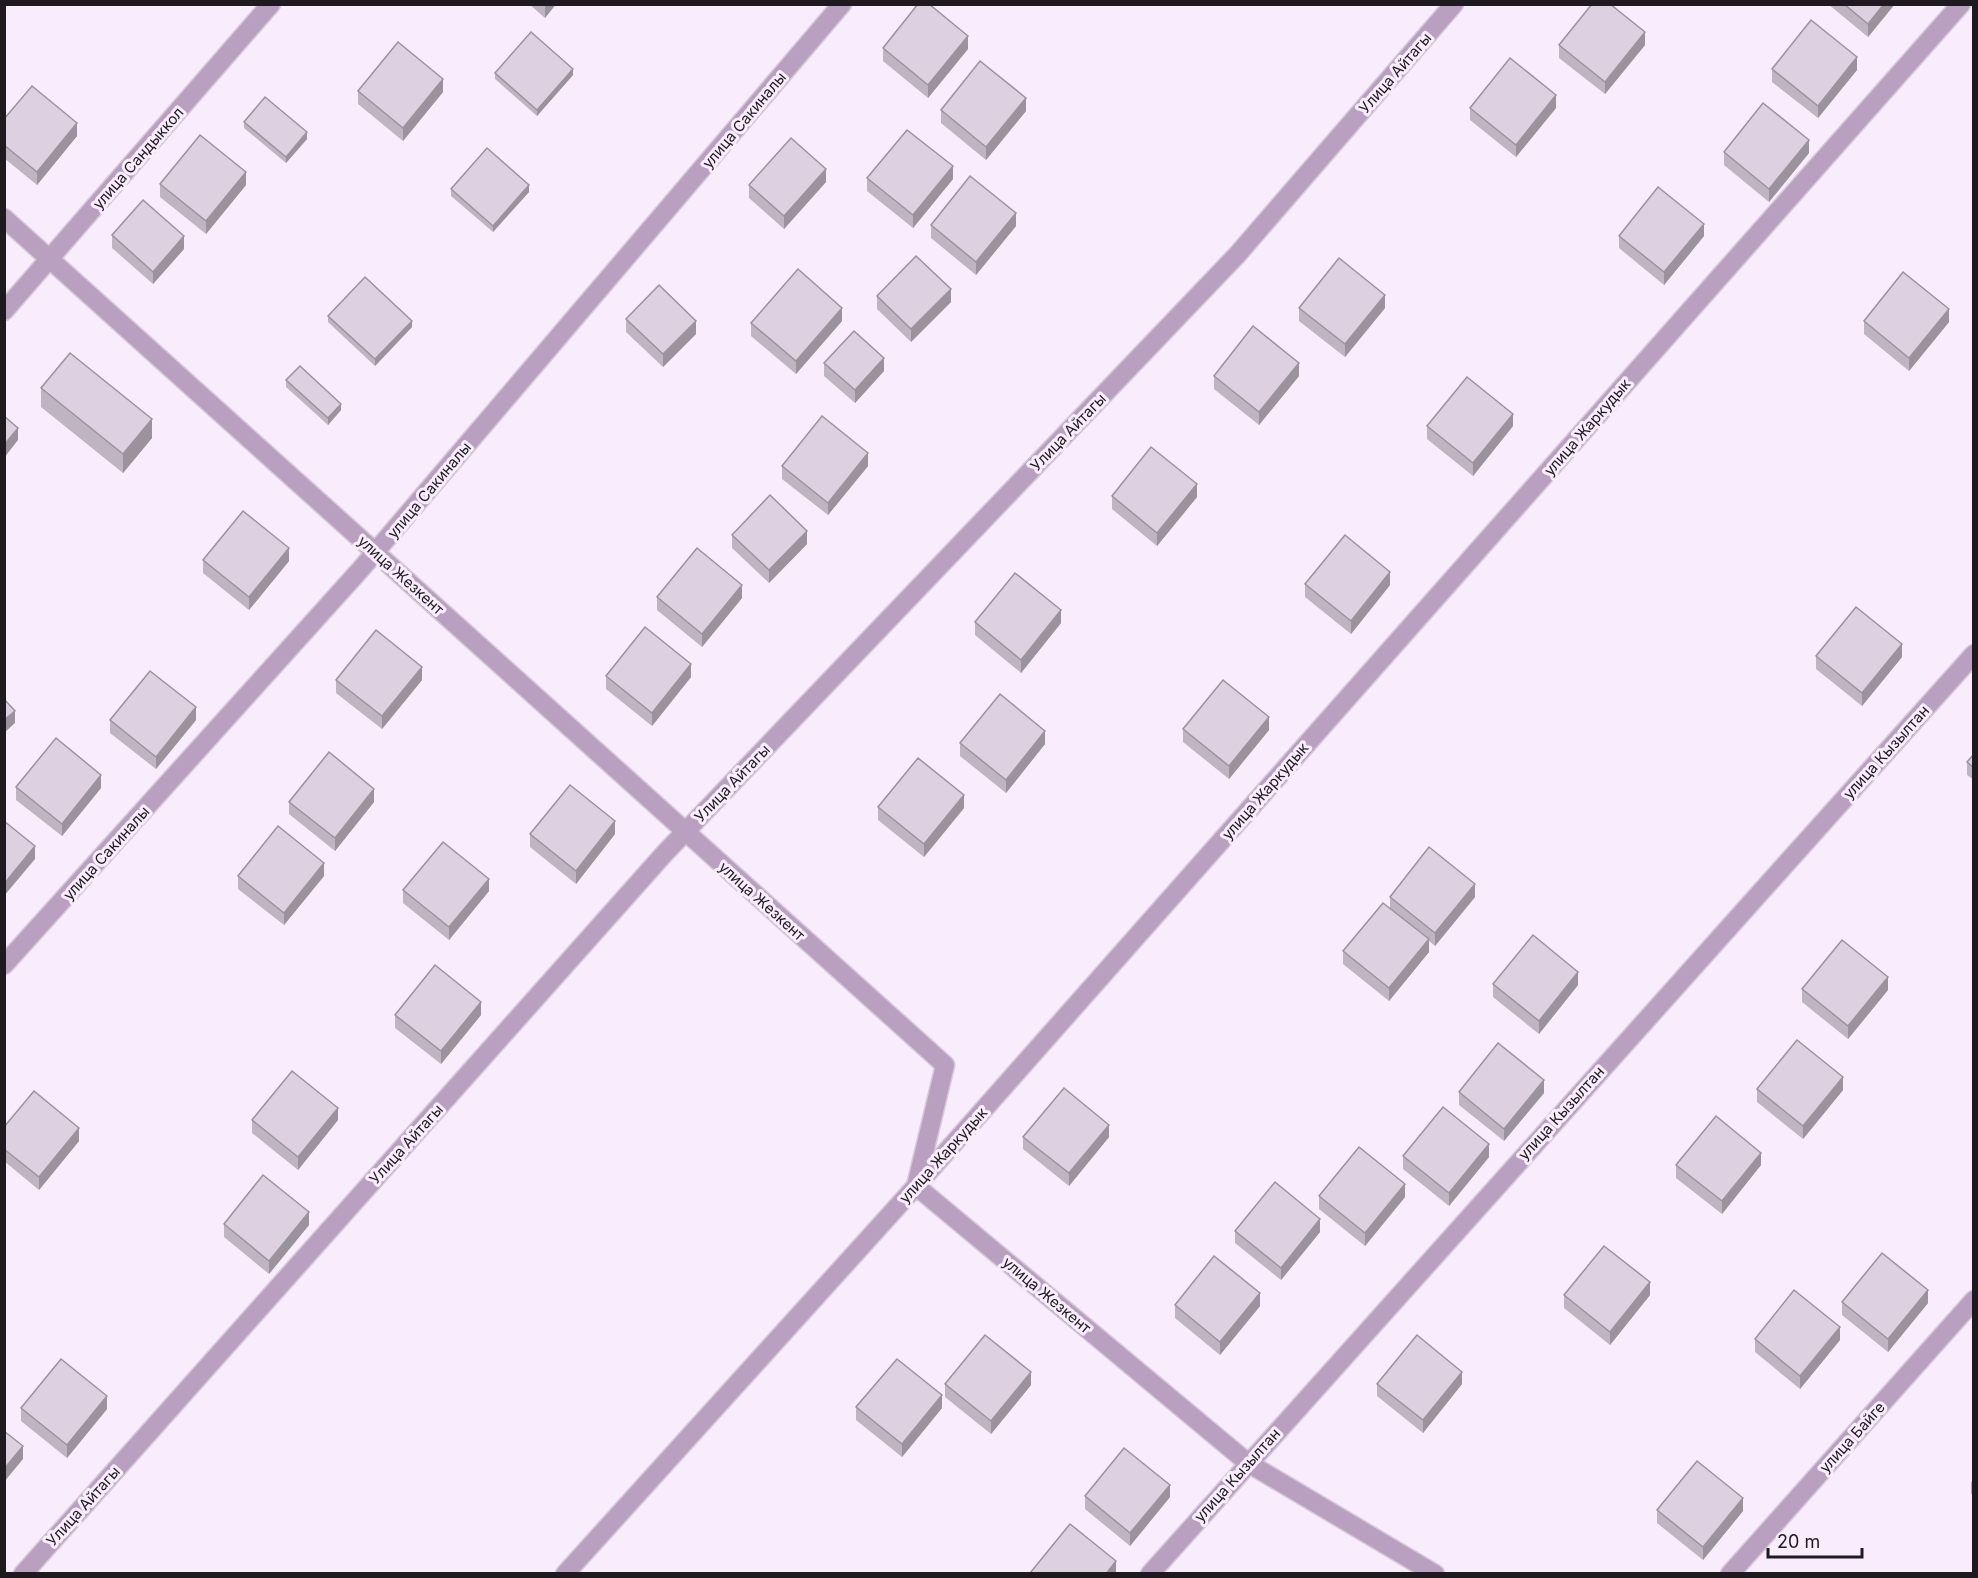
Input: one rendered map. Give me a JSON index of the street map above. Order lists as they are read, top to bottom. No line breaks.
{"streets":{"street":["Улица Айтагы","улица Сакиналы","улица Сандыккол","улица Жаркудык","улица Жезкент","улица Кызылтан","улица Байге"]},"crossings":[["Улица Айтагы","улица Жезкент"],["улица Сакиналы","улица Жезкент"],["улица Сандыккол","улица Жезкент"],["улица Жаркудык","улица Жезкент"],["улица Жезкент","улица Кызылтан"]],"scale_bar":"20 m"}
